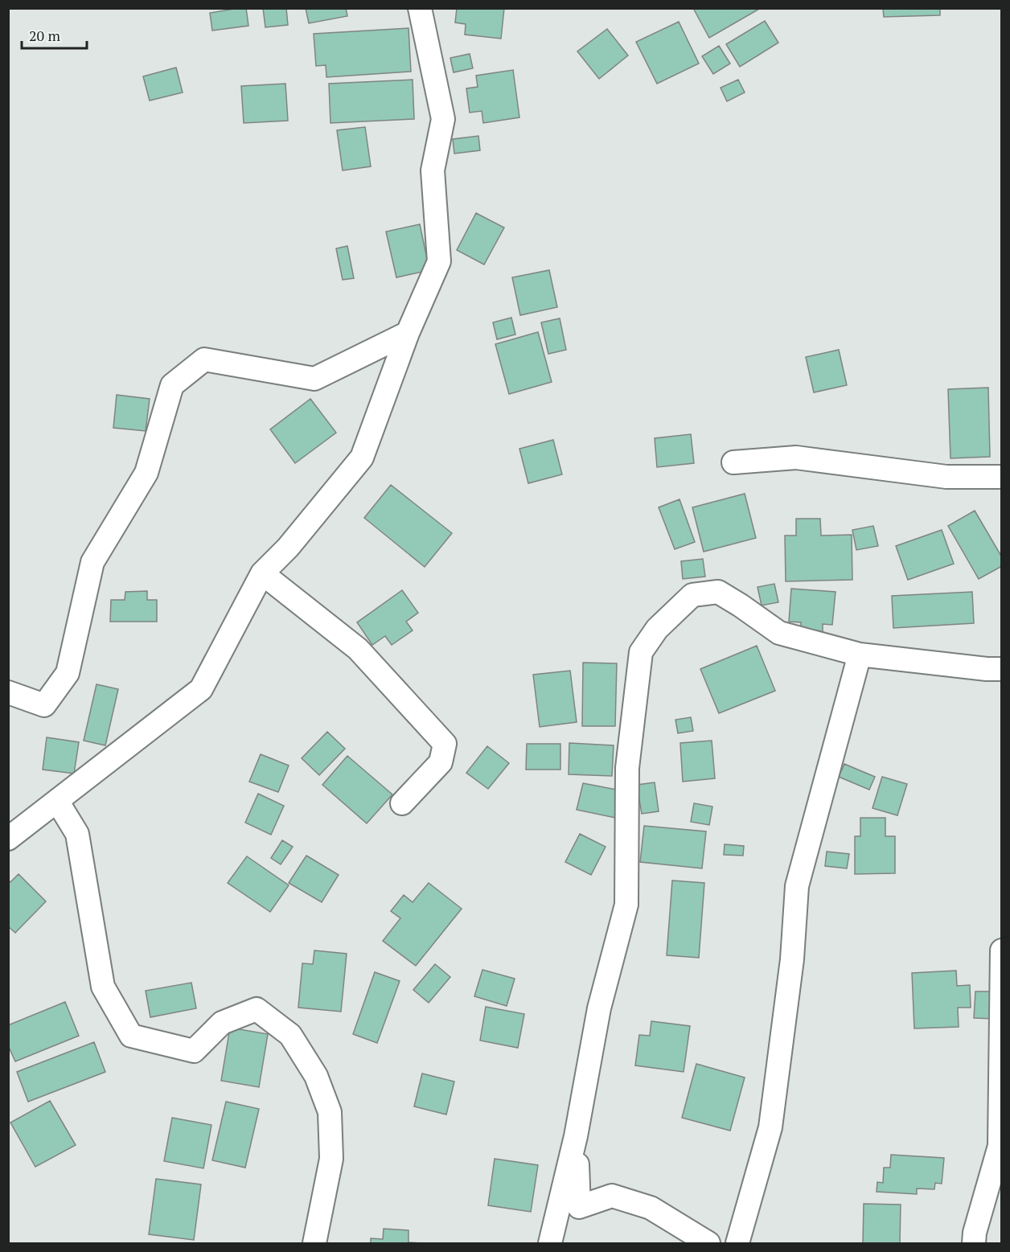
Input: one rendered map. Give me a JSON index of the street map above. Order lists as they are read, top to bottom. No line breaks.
{"scale_bar":"20 m"}
